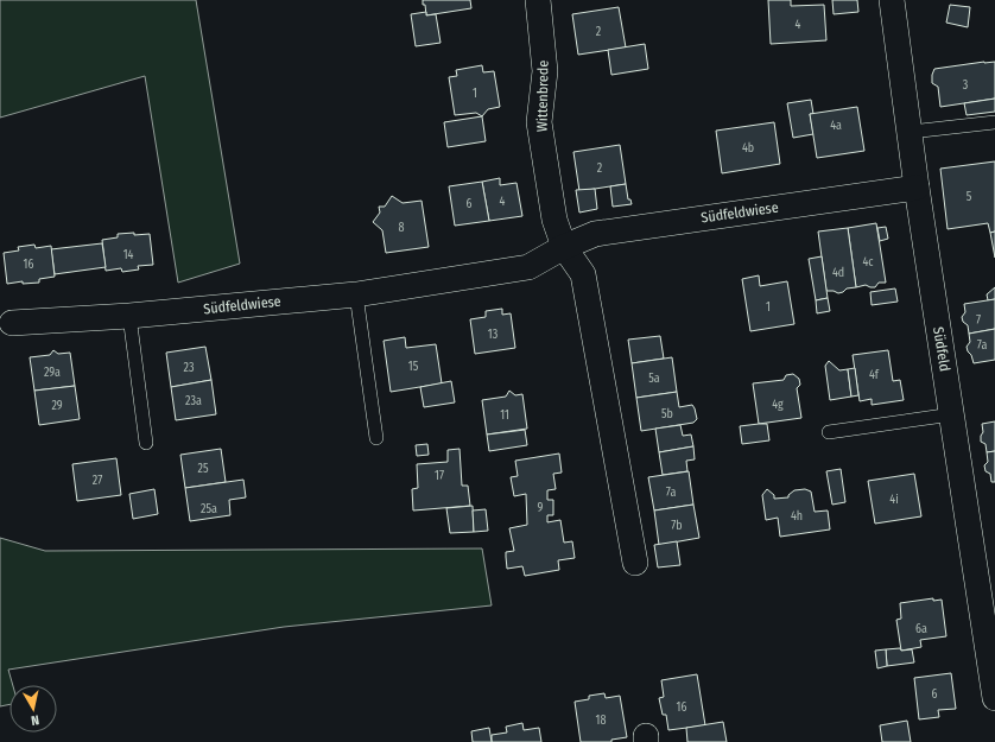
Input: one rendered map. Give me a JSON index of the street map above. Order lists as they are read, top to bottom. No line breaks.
{"streets":{"street":["Wittenbrede","Südfeldwiese","Südfeld"]},"crossings":[["Wittenbrede","Südfeldwiese"],["Südfeldwiese","Südfeld"]],"house_numbers":["4","2","3","1","4a","4b","2","5","4","6","8","14","4c","16","4d","1","7","13","7a","15","23","29a","4f","5a","23a","4g","29","5b","11","25","17","27","7a","4i","9","25a","4h","7b","6a","6","16","18"],"north":"bottom"}
